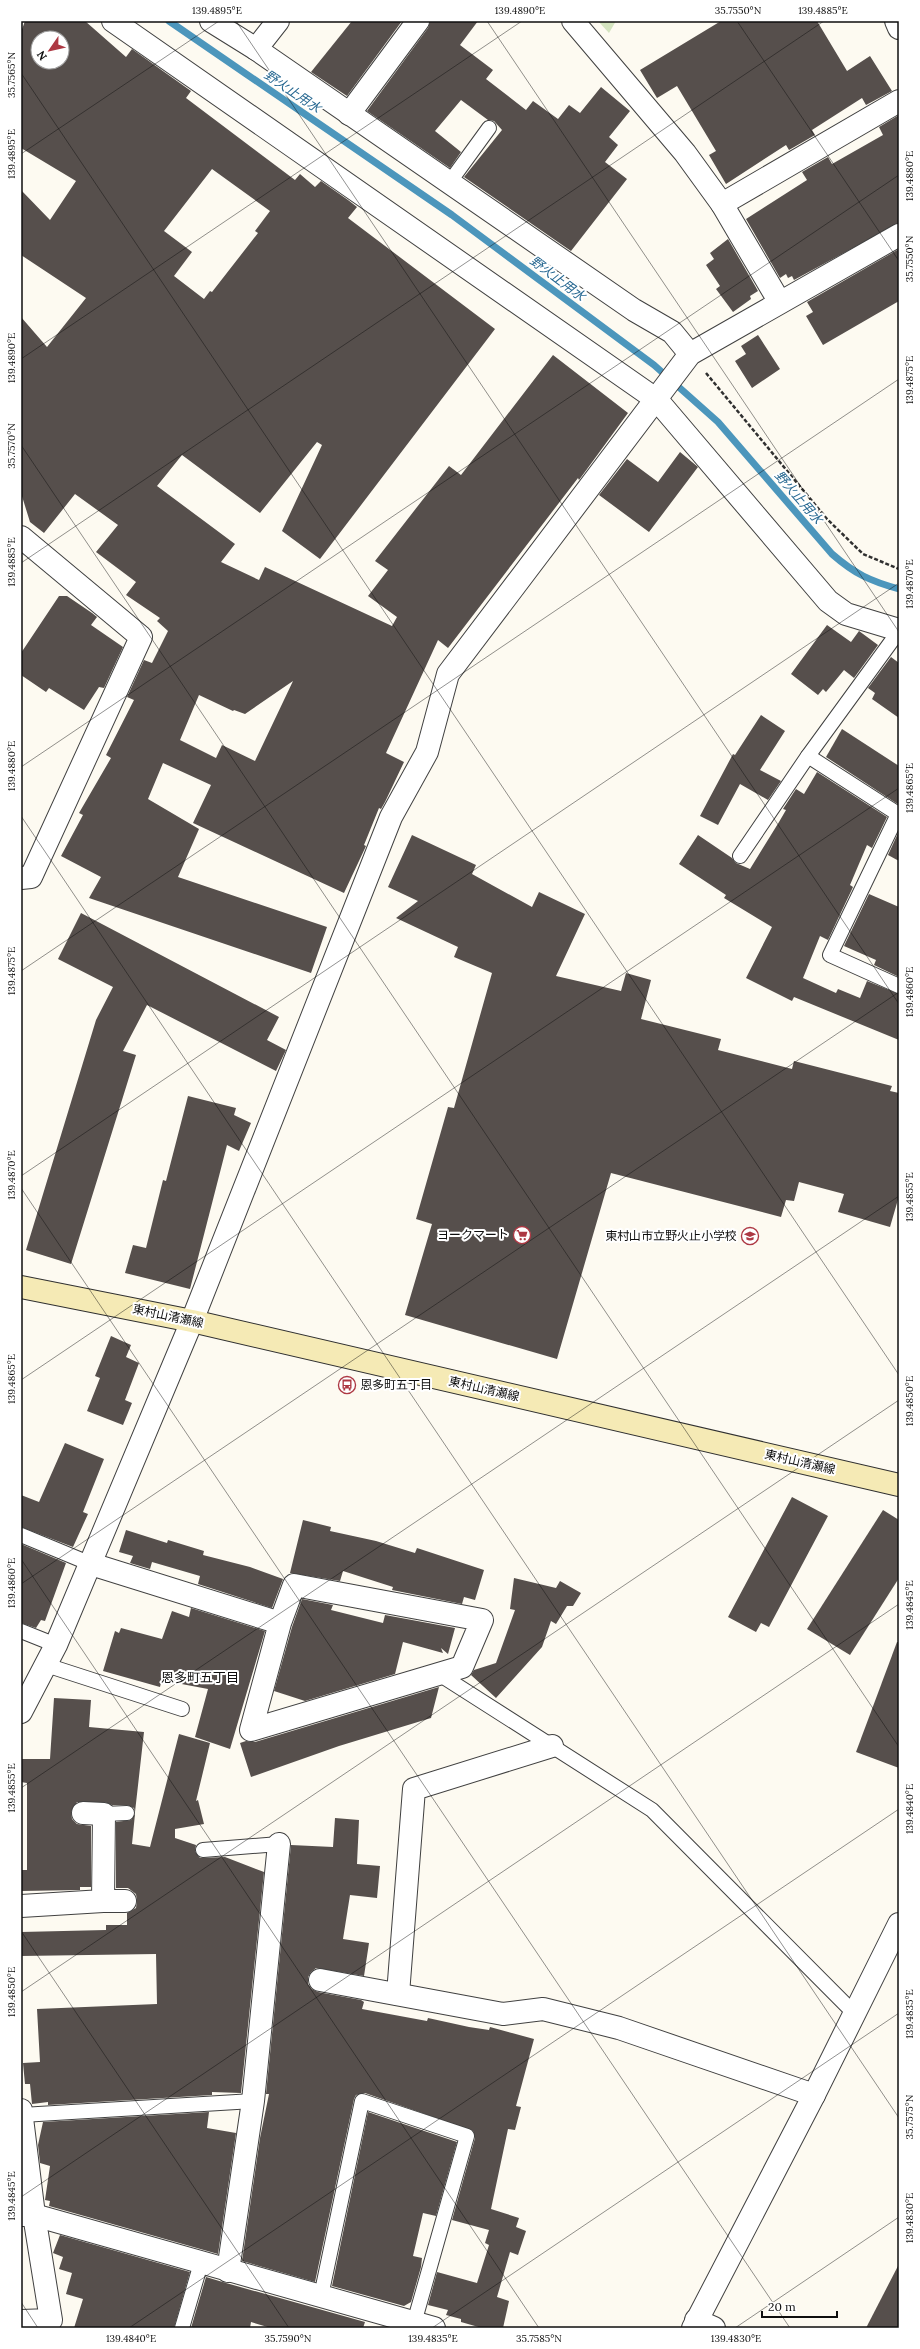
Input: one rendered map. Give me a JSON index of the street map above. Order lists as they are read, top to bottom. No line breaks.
{"streets":{"main road":["東村山清瀬線"]},"districts":["恩多町五丁目"],"water":["野火止用水"],"places":{"supermarket":["ヨークマート"],"school or university":["東村山市立野火止小学校"],"bus stop":["恩多町五丁目"]},"scale_bar":"20 m","north":"bottom left","coordinates":["139.4895°E","139.4890°E","35.7550°N","139.4885°E","35.7565°N","139.4880°E","139.4875°E","35.7570°N","139.4870°E","139.4865°E","139.4860°E","139.4855°E","139.4850°E","139.4845°E","139.4840°E","139.4835°E","35.7575°N","139.4830°E","35.7590°N","35.7585°N"]}
